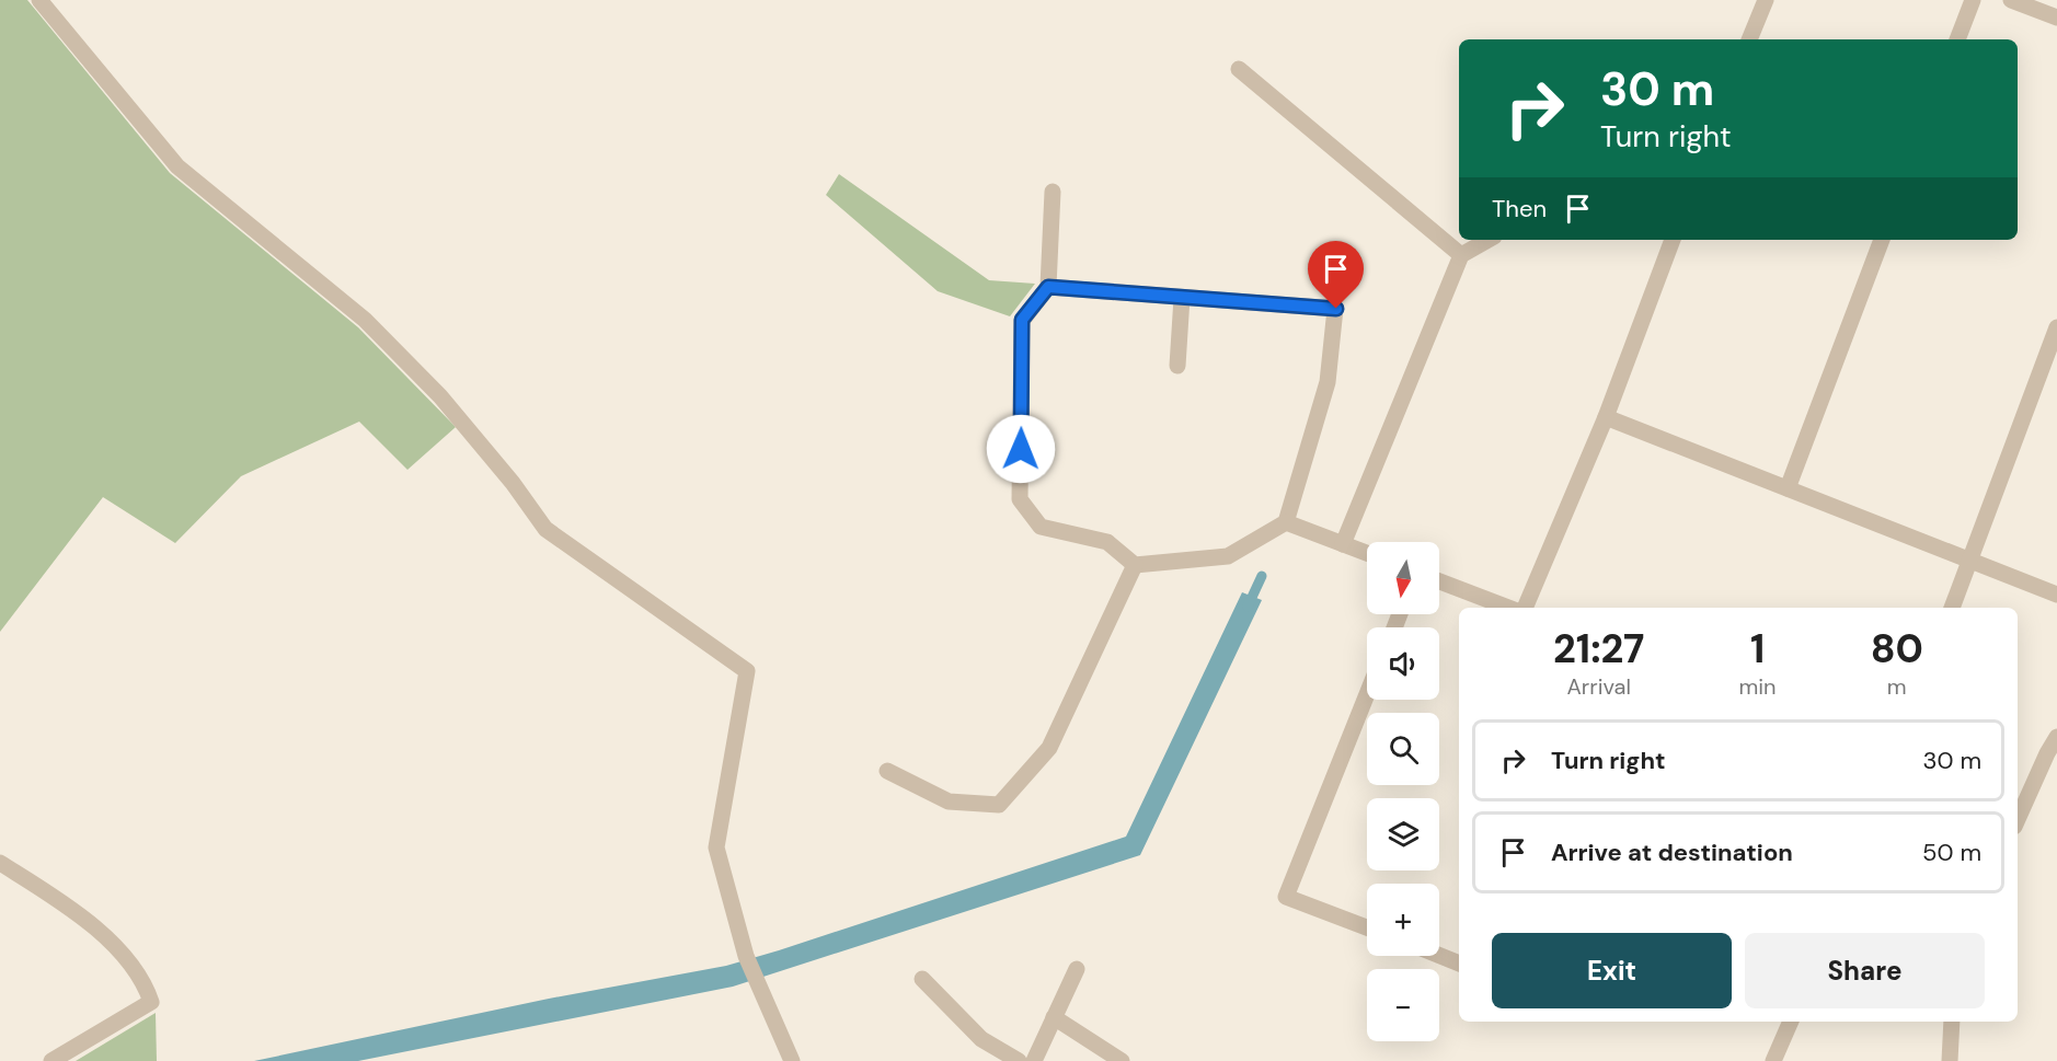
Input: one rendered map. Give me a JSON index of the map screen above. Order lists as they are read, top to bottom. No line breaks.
{"north":"bottom","page":{"turn":["30 m","Turn right"],"then":"Then","map_buttons":["+","−"],"eta":["21:27","Arrival","1","min","80","m"],"list":[{"name":"Turn right","value":"30 m"},{"name":"Arrive at destination","value":"50 m"}],"buttons":["Exit","Share"]}}
